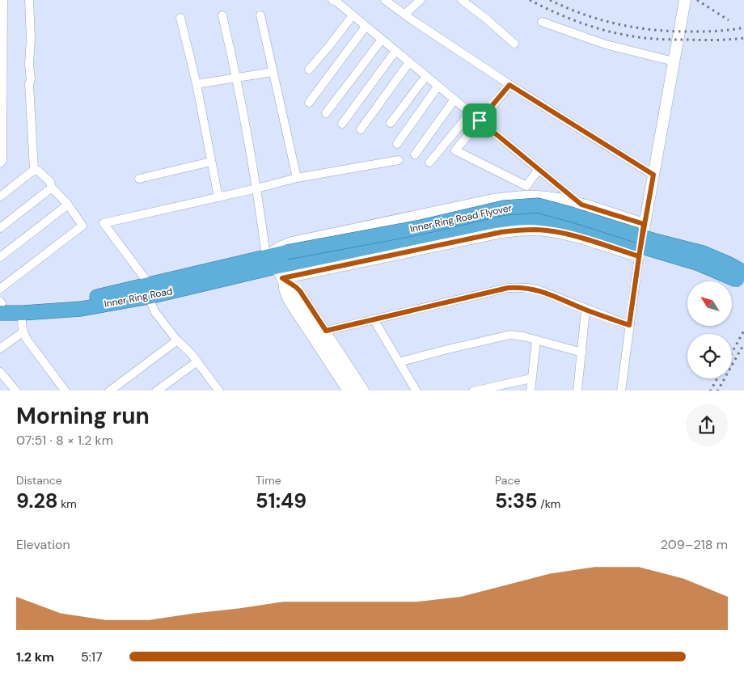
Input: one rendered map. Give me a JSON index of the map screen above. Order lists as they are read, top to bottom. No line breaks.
{"streets":{"highway":["Inner Ring Road Flyover","Inner Ring Road"]},"crossings":[["Inner Ring Road Flyover","Inner Ring Road"]],"north":"top left","page":{"heading":["Morning run","07:51 · 8 × 1.2 km"],"stats":[["Distance","9.28 km"],["Time","51:49"],["Pace","5:35 /km"]],"chart":["Elevation","209–218 m"],"list":[{"name":"1.2 km","note":"5:17"}]}}
